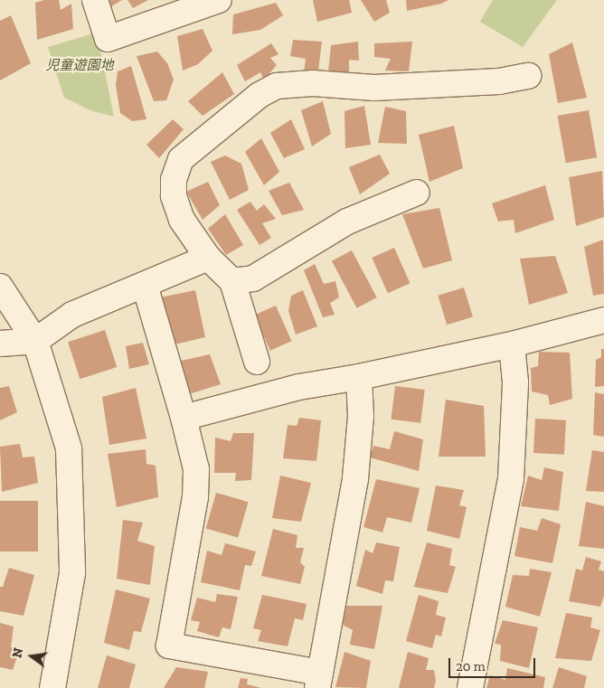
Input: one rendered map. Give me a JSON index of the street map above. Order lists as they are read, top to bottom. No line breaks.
{"parks":["児童遊園地"],"scale_bar":"20 m","north":"left"}
